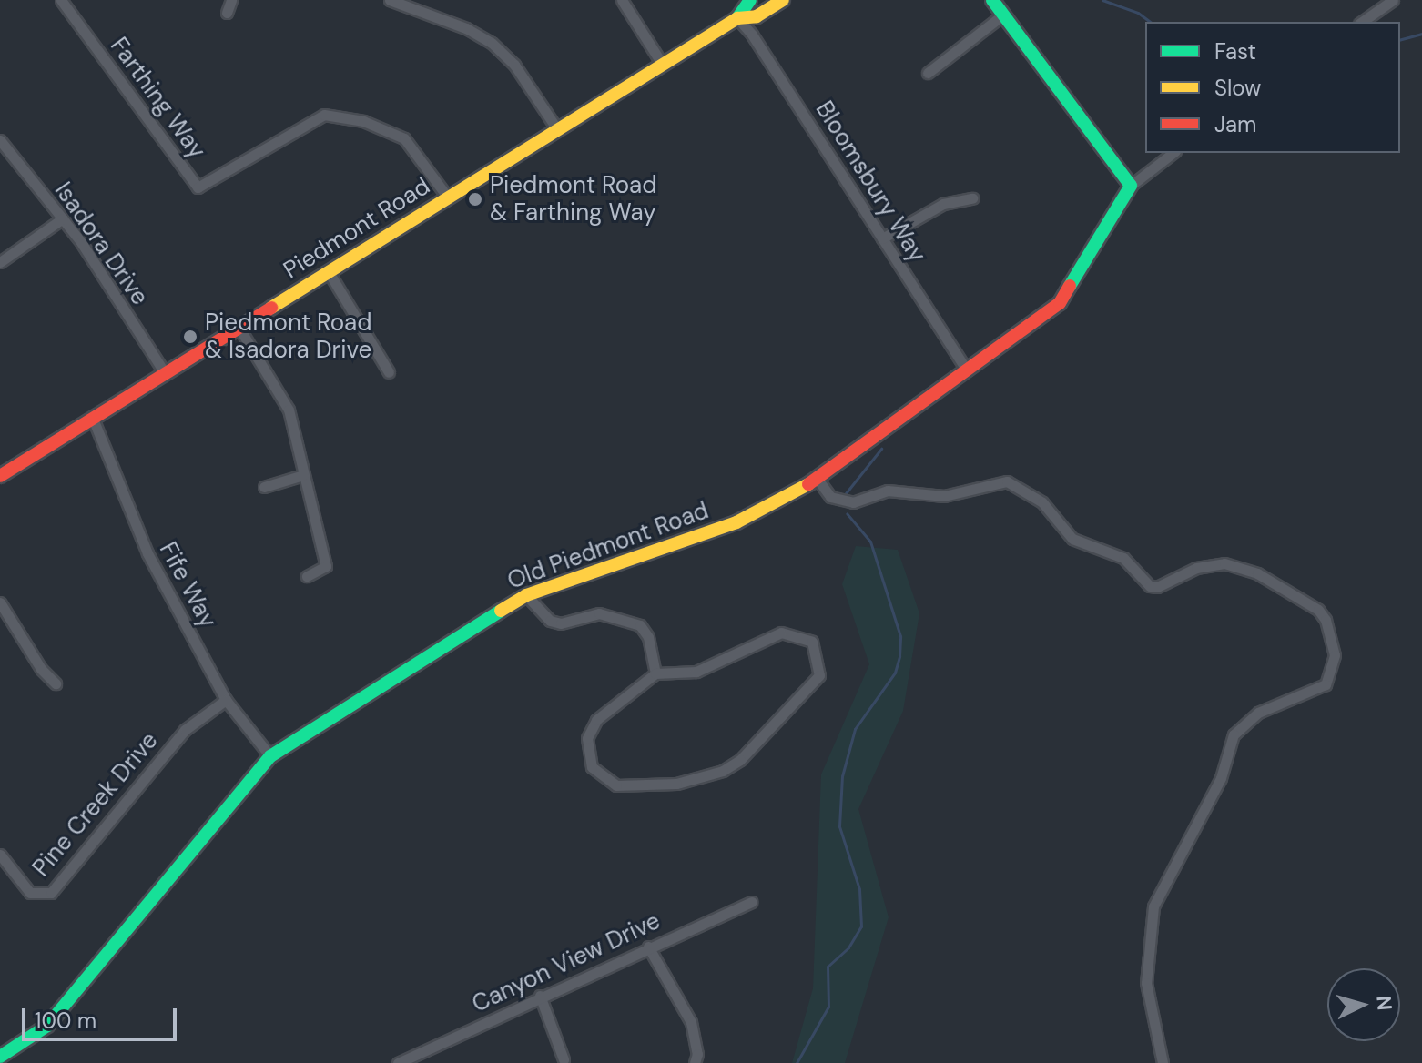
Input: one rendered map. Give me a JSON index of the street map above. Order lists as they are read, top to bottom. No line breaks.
{"streets":{"street":["Farthing Way","Bloomsbury Way","Piedmont Road","Isadora Drive","Old Piedmont Road","Fife Way","Pine Creek Drive","Canyon View Drive"]},"crossings":[["Farthing Way","Piedmont Road"],["Bloomsbury Way","Piedmont Road"],["Bloomsbury Way","Old Piedmont Road"],["Piedmont Road","Isadora Drive"],["Piedmont Road","Fife Way"],["Old Piedmont Road","Fife Way"],["Fife Way","Pine Creek Drive"]],"places":["Piedmont Road & Farthing Way","Piedmont Road & Isadora Drive"],"legend":["Fast","Slow","Jam"],"scale_bar":"100 m","north":"right"}
